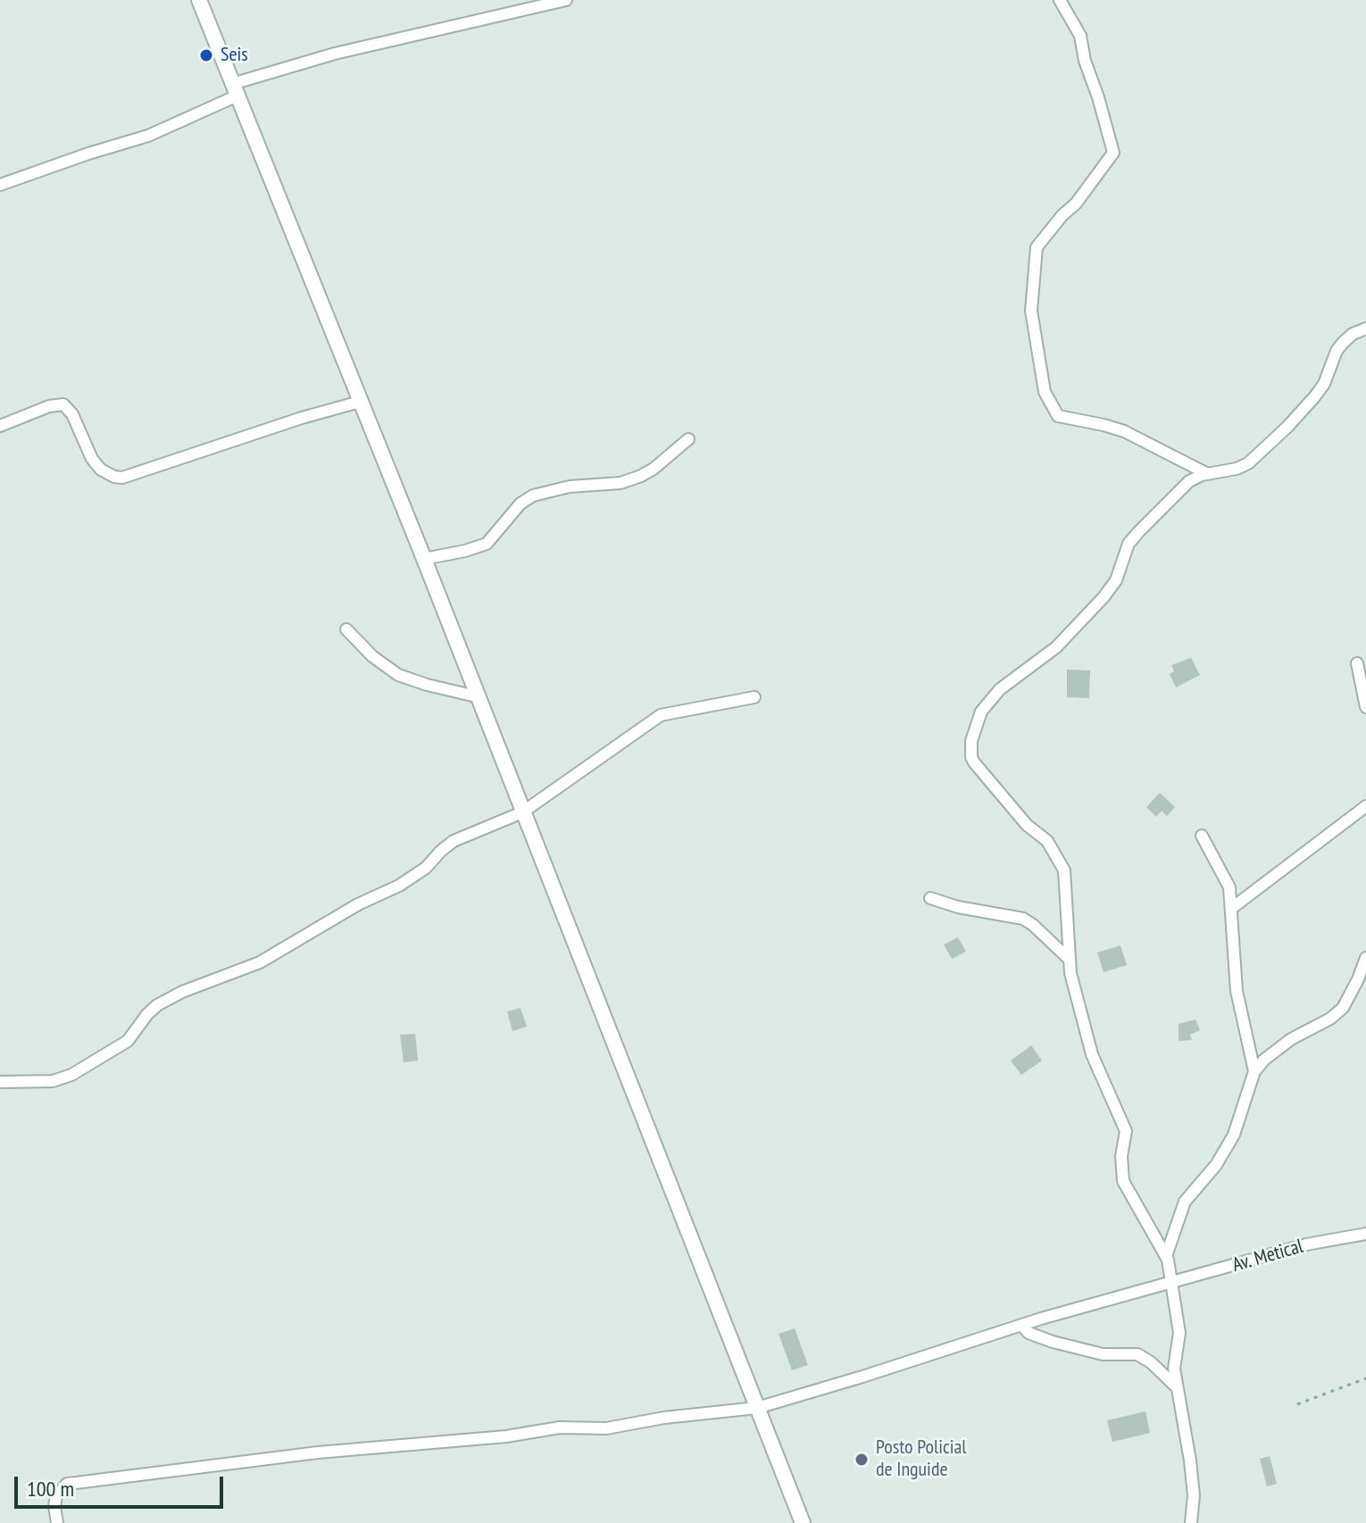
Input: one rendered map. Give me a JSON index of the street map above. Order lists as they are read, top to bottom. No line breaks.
{"streets":{"street":["Av. Metical"]},"places":["Seis","Posto Policial de Inguide"],"scale_bar":"100 m"}
